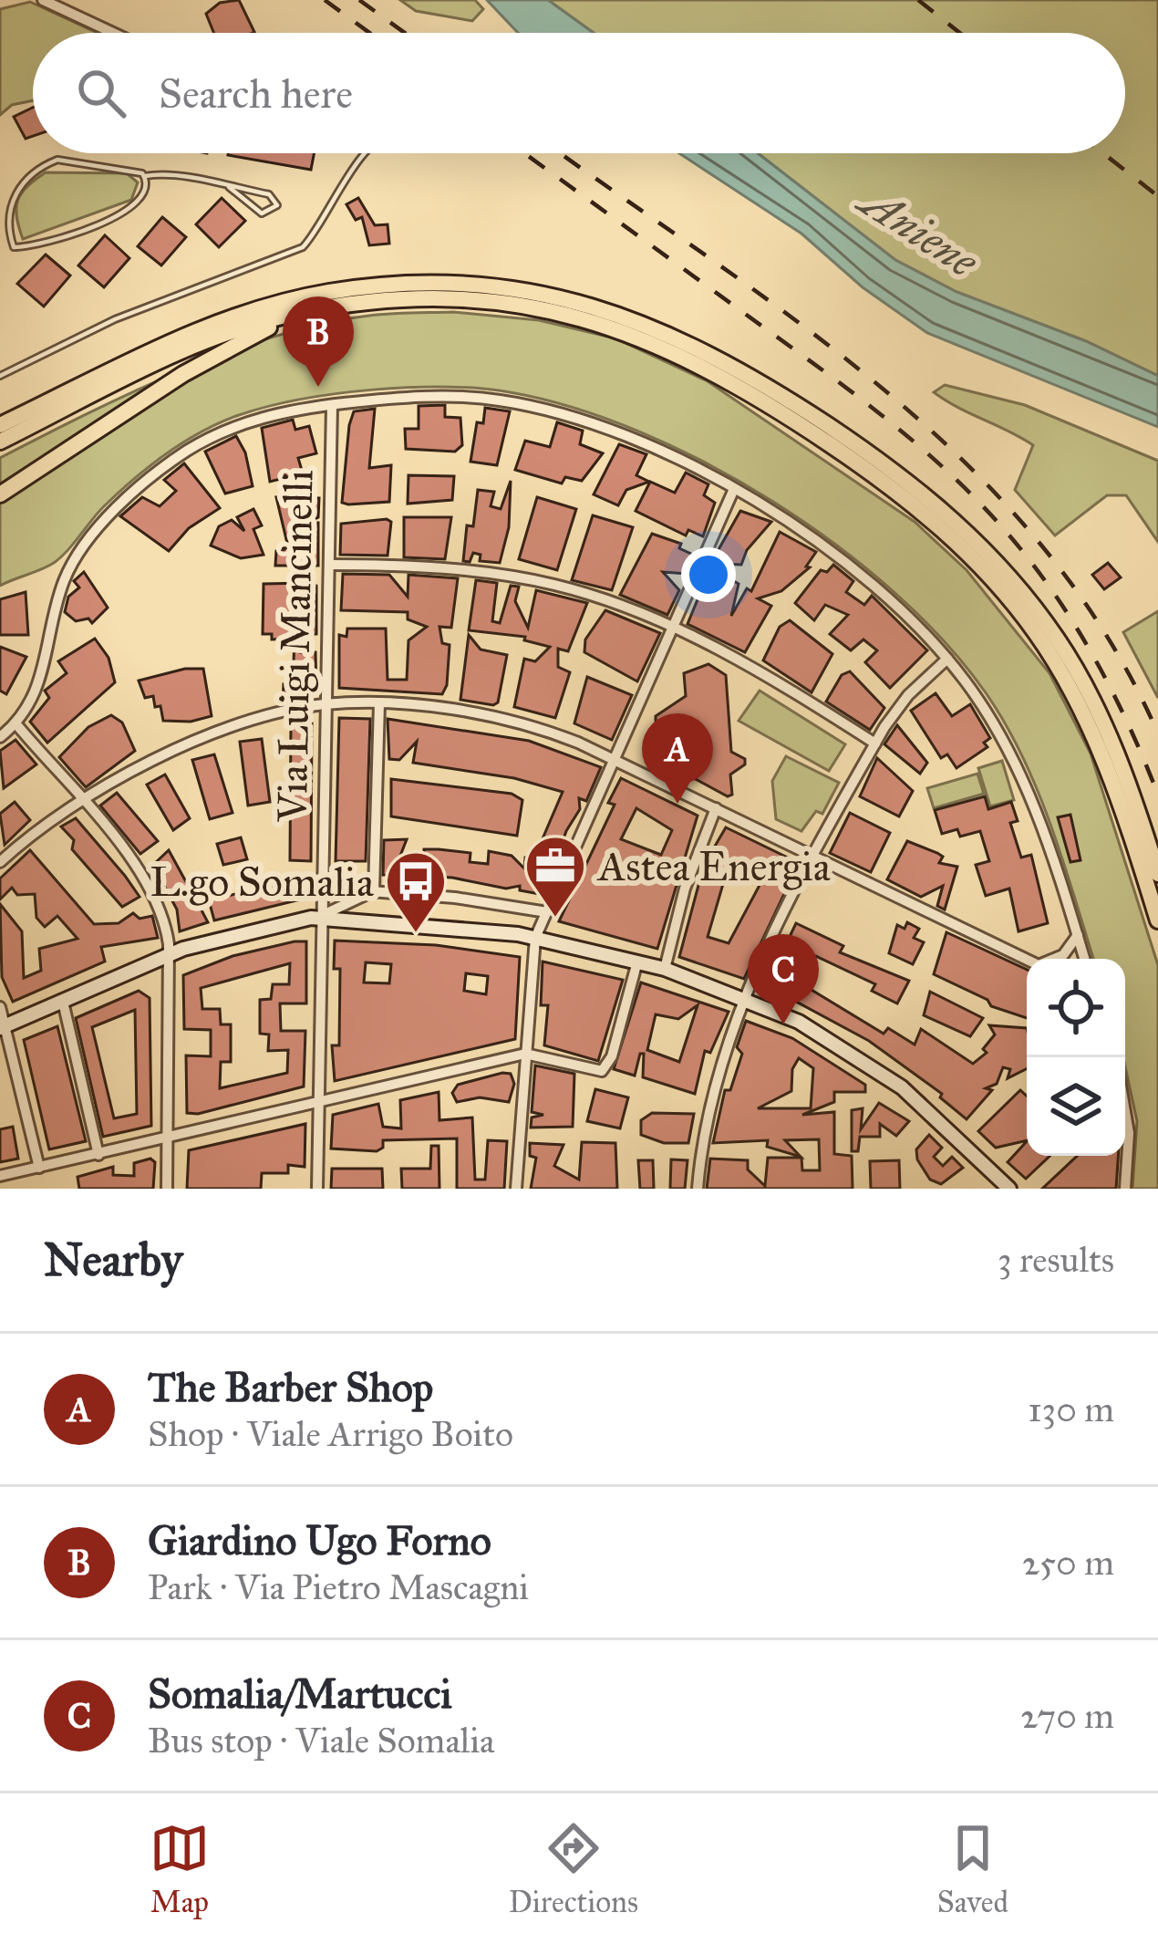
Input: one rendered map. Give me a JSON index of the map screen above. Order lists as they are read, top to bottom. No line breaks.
{"streets":{"street":["Via Luigi Mancinelli"]},"water":["Aniene"],"places":{"office":["Astea Energia"],"bus stop":["L.go Somalia"]},"page":{"search":"Search here","pins":["B","A","C"],"heading":["Nearby","3 results"],"list":[{"mark":"A","name":"The Barber Shop","note":"Shop · Viale Arrigo Boito","value":"130 m"},{"mark":"B","name":"Giardino Ugo Forno","note":"Park · Via Pietro Mascagni","value":"250 m"},{"mark":"C","name":"Somalia/Martucci","note":"Bus stop · Viale Somalia","value":"270 m"}],"nav":["Map","Directions","Saved"]}}
